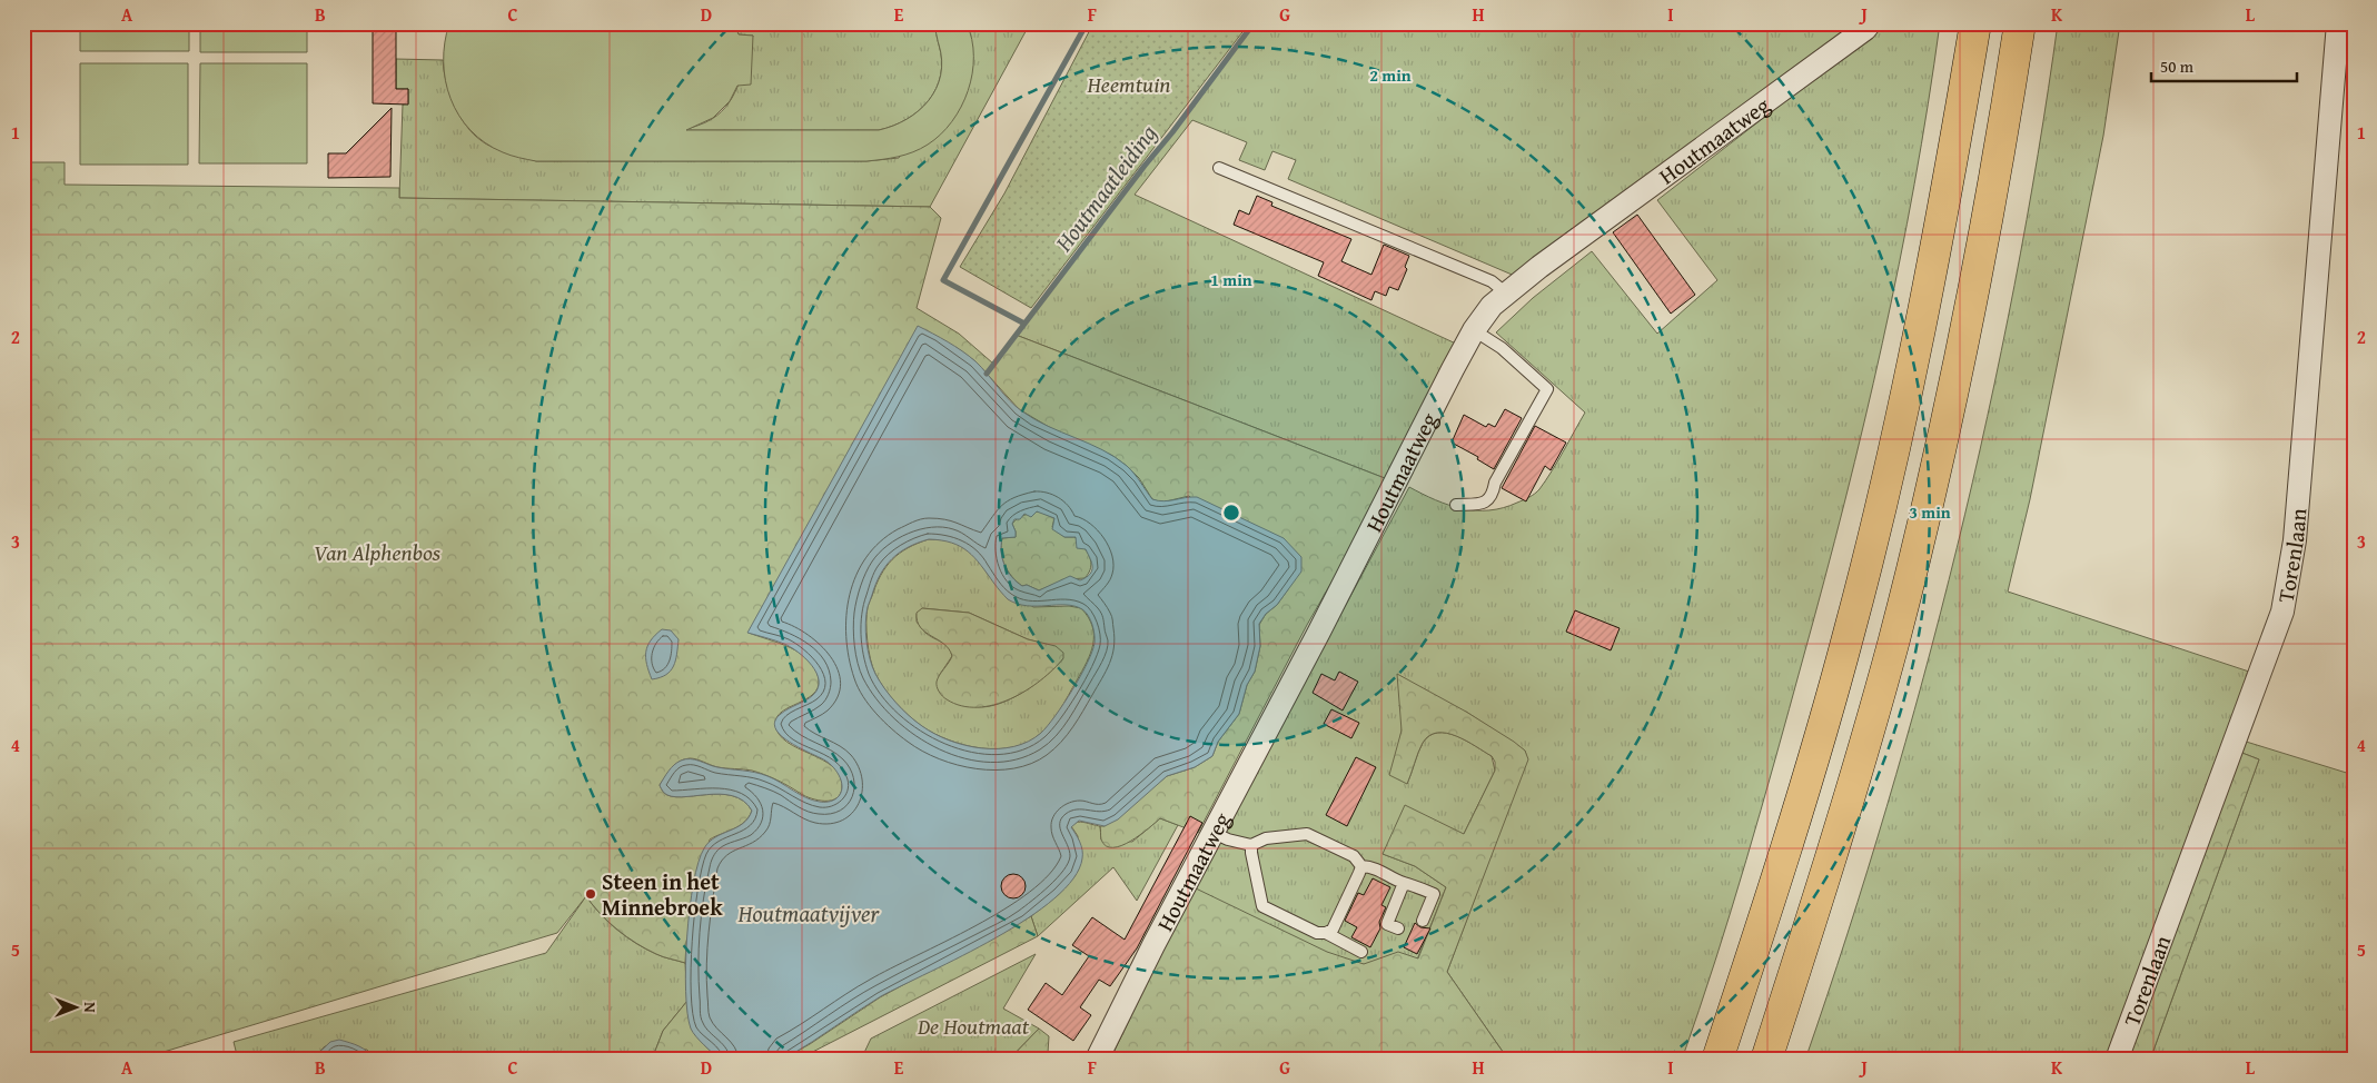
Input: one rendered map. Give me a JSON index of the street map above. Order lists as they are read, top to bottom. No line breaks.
{"streets":{"street":["Houtmaatweg","Torenlaan"]},"water":["Houtmaatleiding","Houtmaatvijver"],"parks":["Heemtuin","Van Alphenbos","De Houtmaat"],"places":["Steen in het Minnebroek"],"scale_bar":"50 m","north":"right","grid":{"columns":["A","B","C","D","E","F","G","H","I","J","K","L"],"rows":["1","2","3","4","5"]},"rings":["2 min","1 min","3 min"]}
